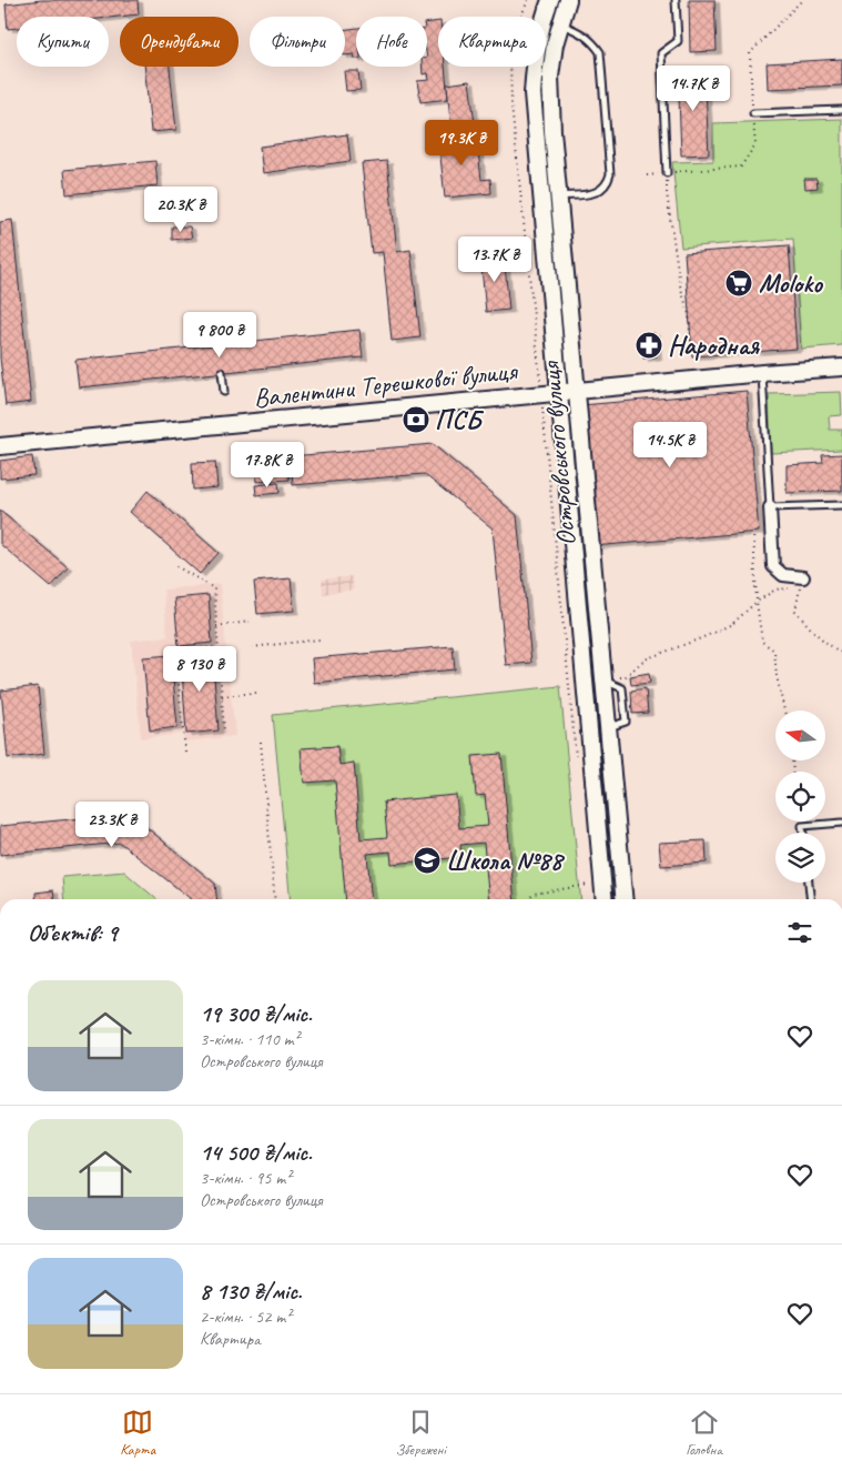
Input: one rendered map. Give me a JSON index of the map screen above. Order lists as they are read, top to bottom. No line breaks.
{"streets":{"street":["Валентини Терешкової вулиця","Островського вулиця"]},"crossings":[["Валентини Терешкової вулиця","Островського вулиця"]],"places":{"supermarket":["Moloko"],"pharmacy":["Народная"],"bank":["ПСБ"],"school or university":["Школа №88"]},"north":"left","page":{"chip":["Купити","Орендувати","Фільтри","Нове","Квартира"],"price":["14.7K ₴","19.3K ₴","20.3K ₴","13.7K ₴","9 800 ₴","14.5K ₴","17.8K ₴","8 130 ₴","23.3K ₴"],"heading":"Об’єктів: 9","list":[{"name":"19 300 ₴/міс.","note":"3-кімн. · 110 m² · Островського вулиця"},{"name":"14 500 ₴/міс.","note":"3-кімн. · 95 m² · Островського вулиця"},{"name":"8 130 ₴/міс.","note":"2-кімн. · 52 m² · Квартира"}],"tabs":["Карта","Збережені","Головна"]}}
